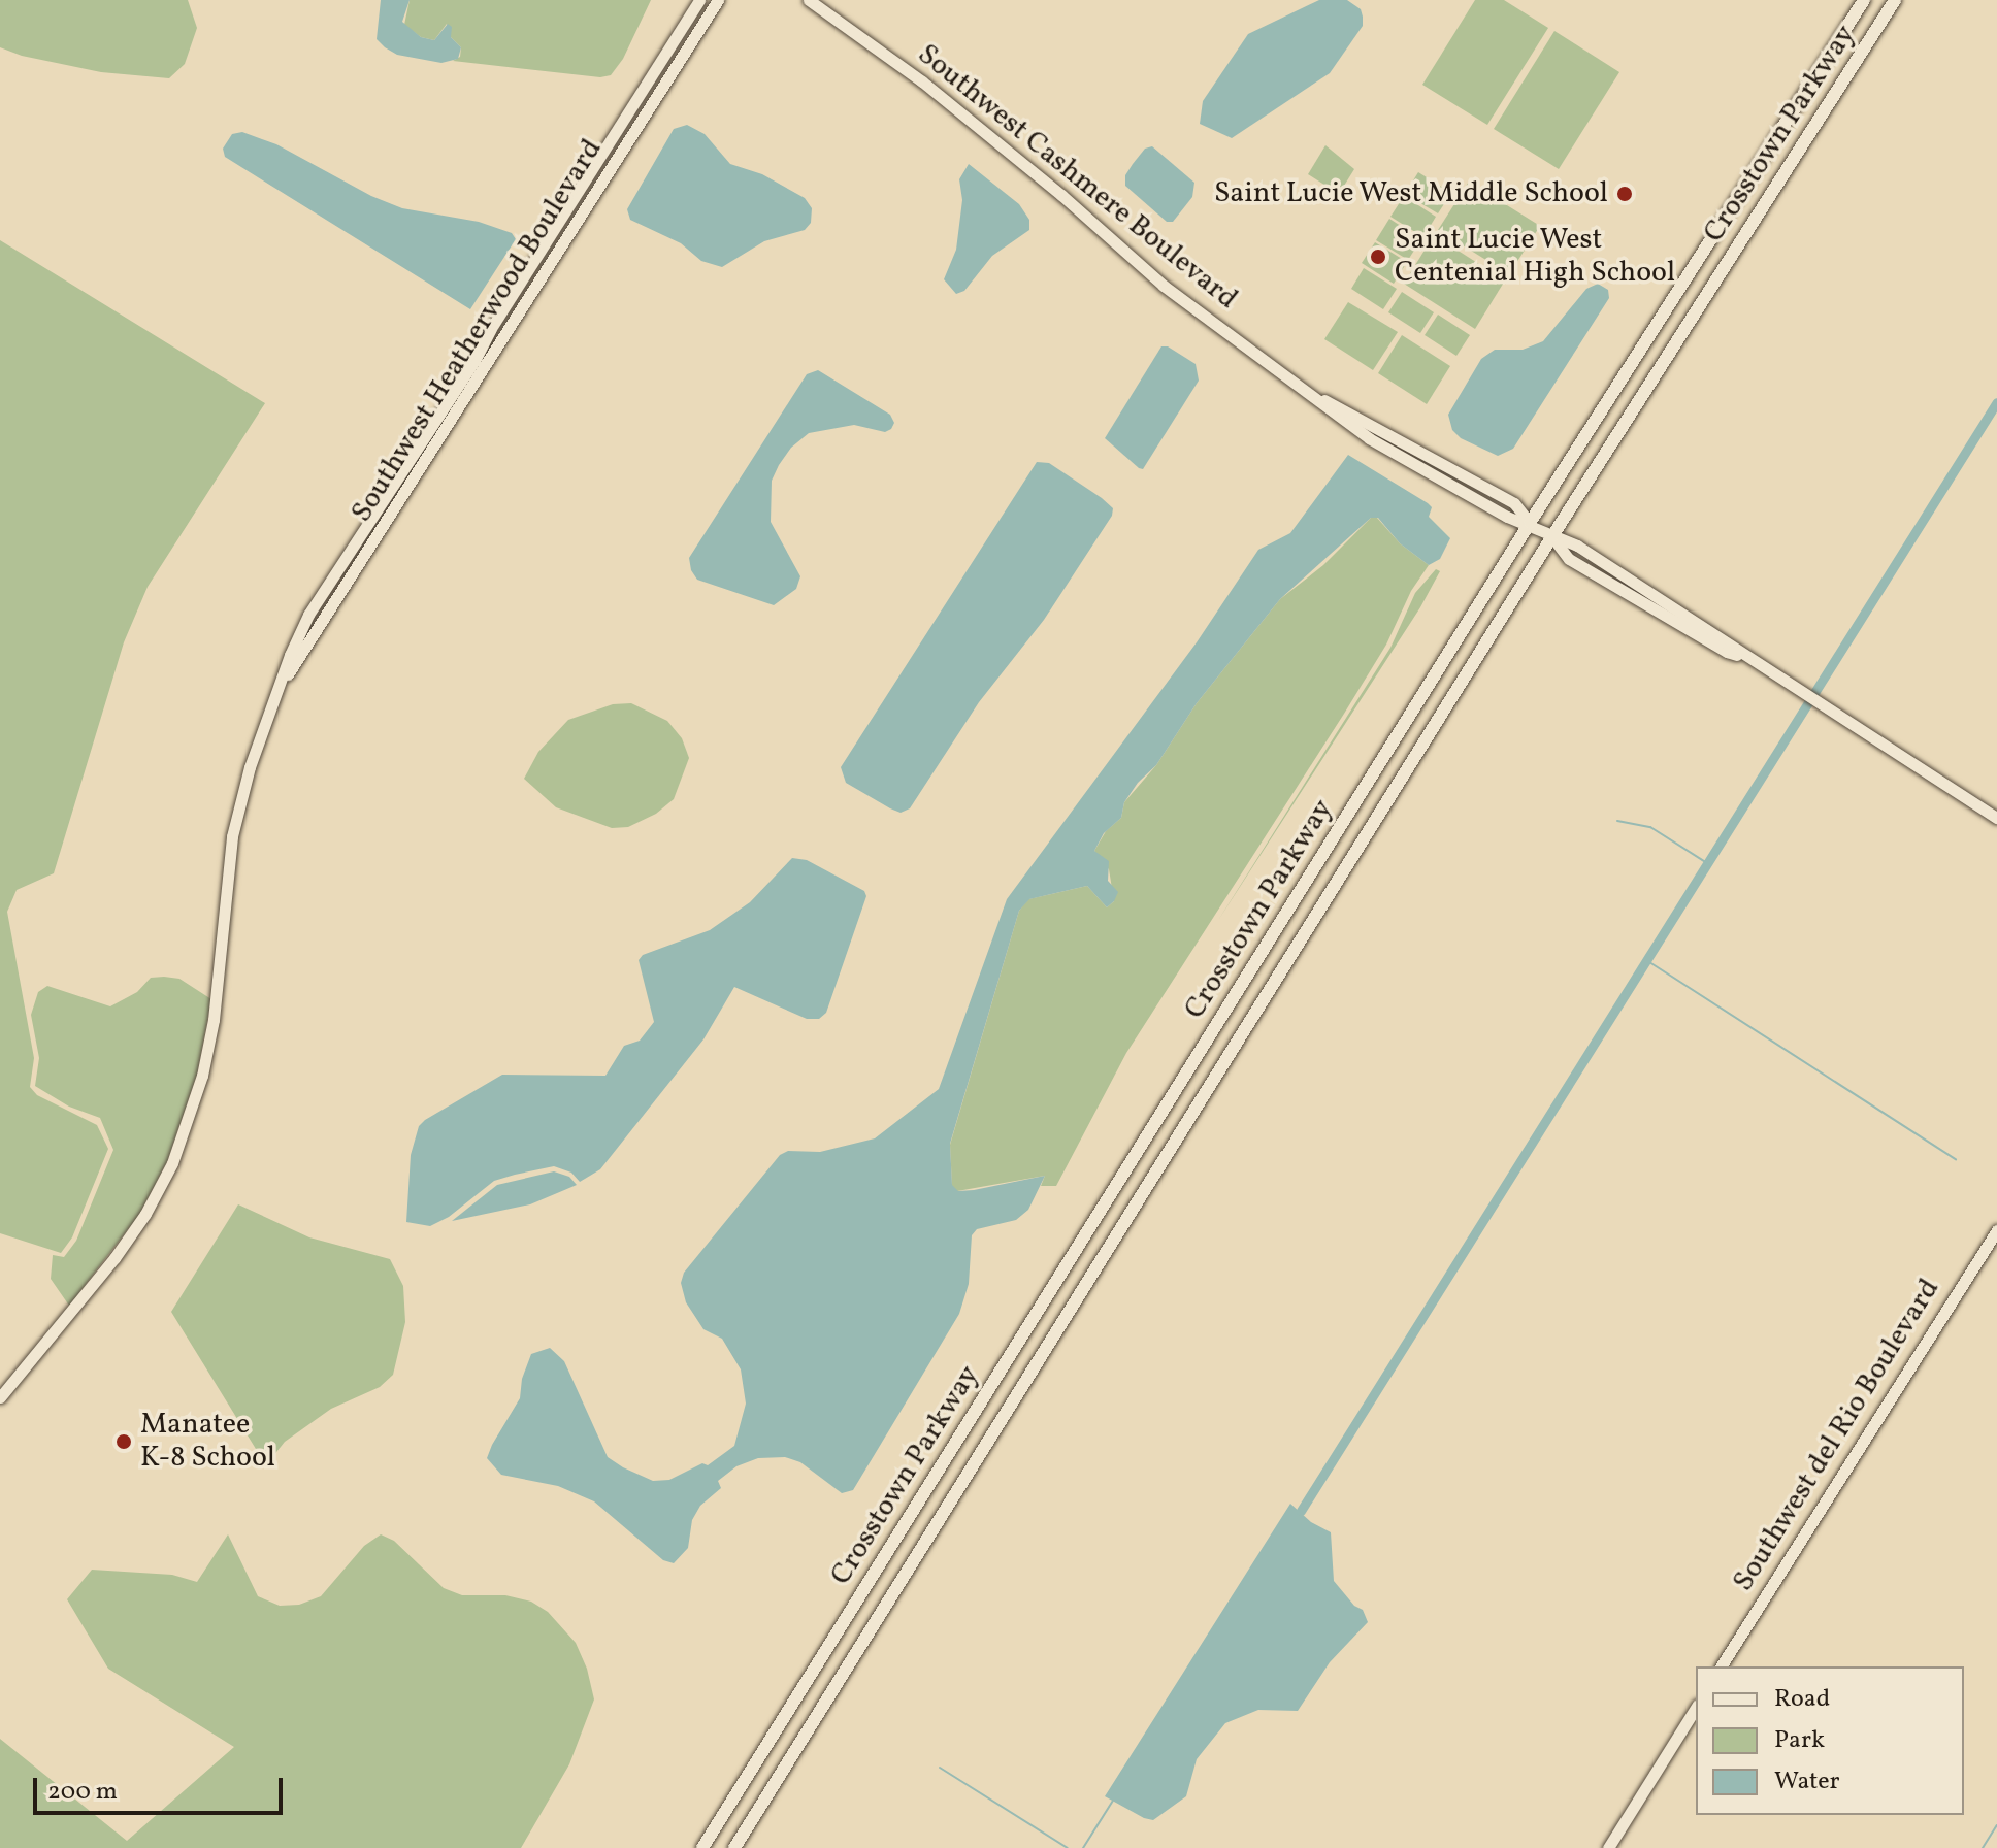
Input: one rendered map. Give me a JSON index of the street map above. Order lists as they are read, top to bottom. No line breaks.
{"streets":{"main road":["Crosstown Parkway"],"street":["Southwest Cashmere Boulevard","Southwest Heatherwood Boulevard","Southwest del Rio Boulevard"]},"crossings":[["Crosstown Parkway","Southwest Cashmere Boulevard"]],"places":["Saint Lucie West Middle School","Saint Lucie West Centenial High School","Manatee K-8 School"],"legend":["Road","Park","Water"],"scale_bar":"200 m"}
